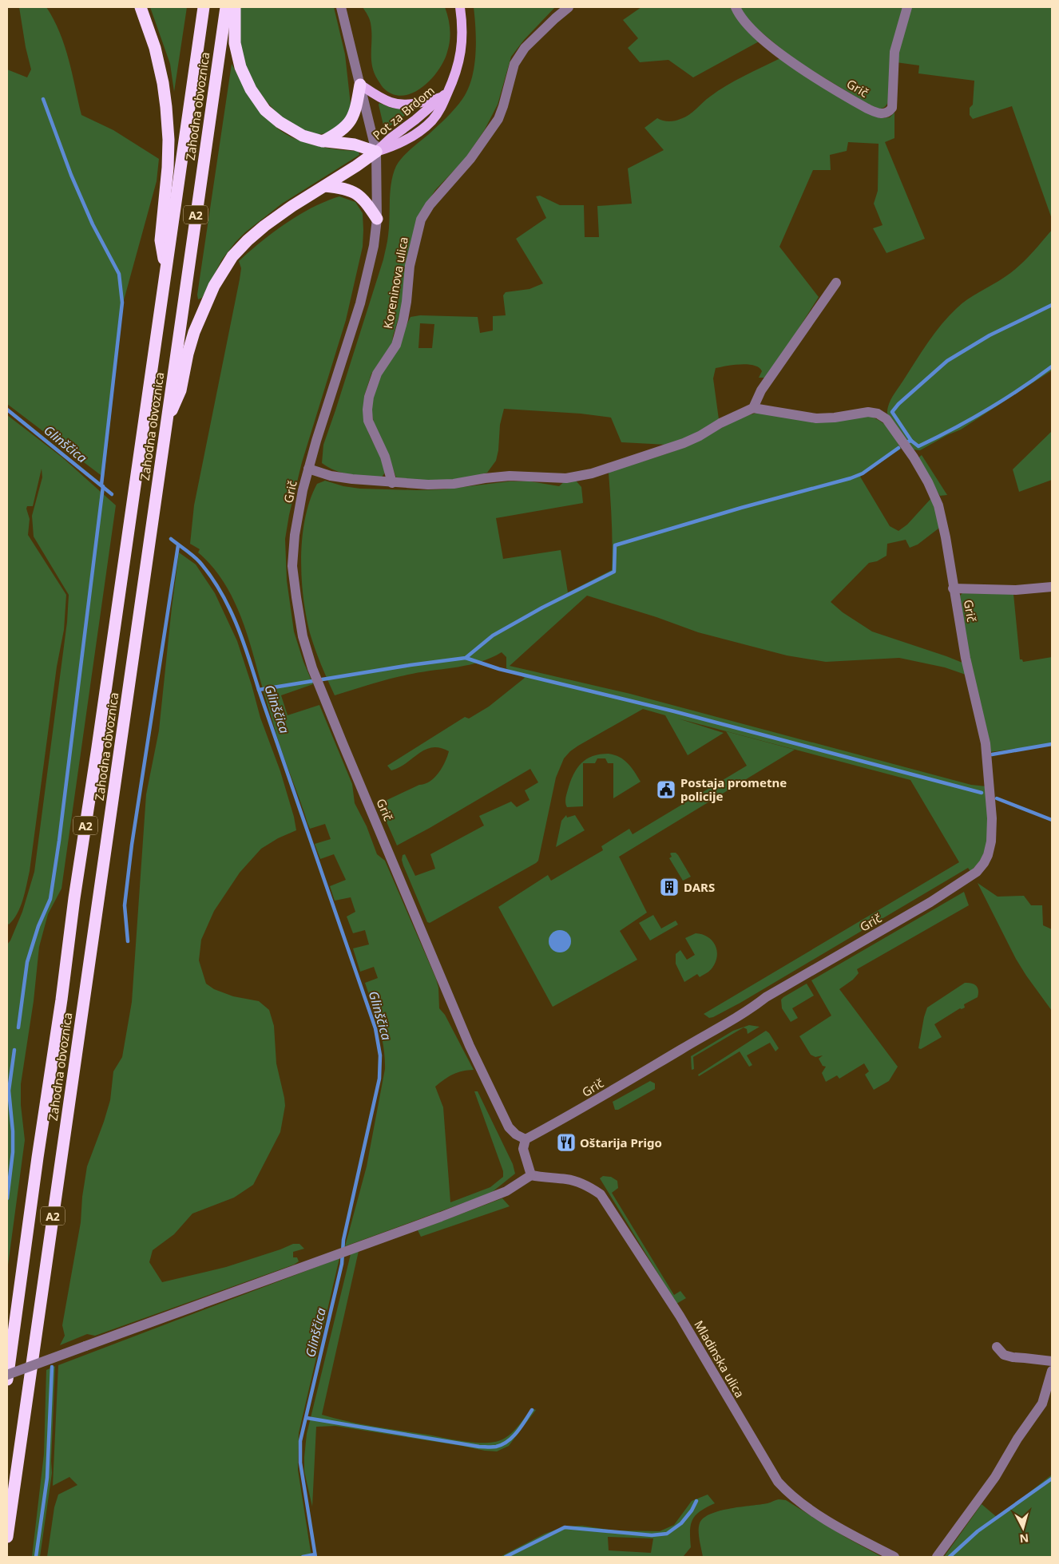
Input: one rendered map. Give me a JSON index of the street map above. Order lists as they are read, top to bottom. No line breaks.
{"streets":{"highway":["Zahodna obvoznica","A2"],"main road":["Pot za Brdom"],"street":["Grič","Koreninova ulica","Mladinska ulica"]},"crossings":[["Grič","Pot za Brdom"]],"water":["Glinščica"],"places":{"public building":["Postaja prometne policije"],"building":["DARS"],"restaurant":["Oštarija Prigo"]},"north":"bottom"}
